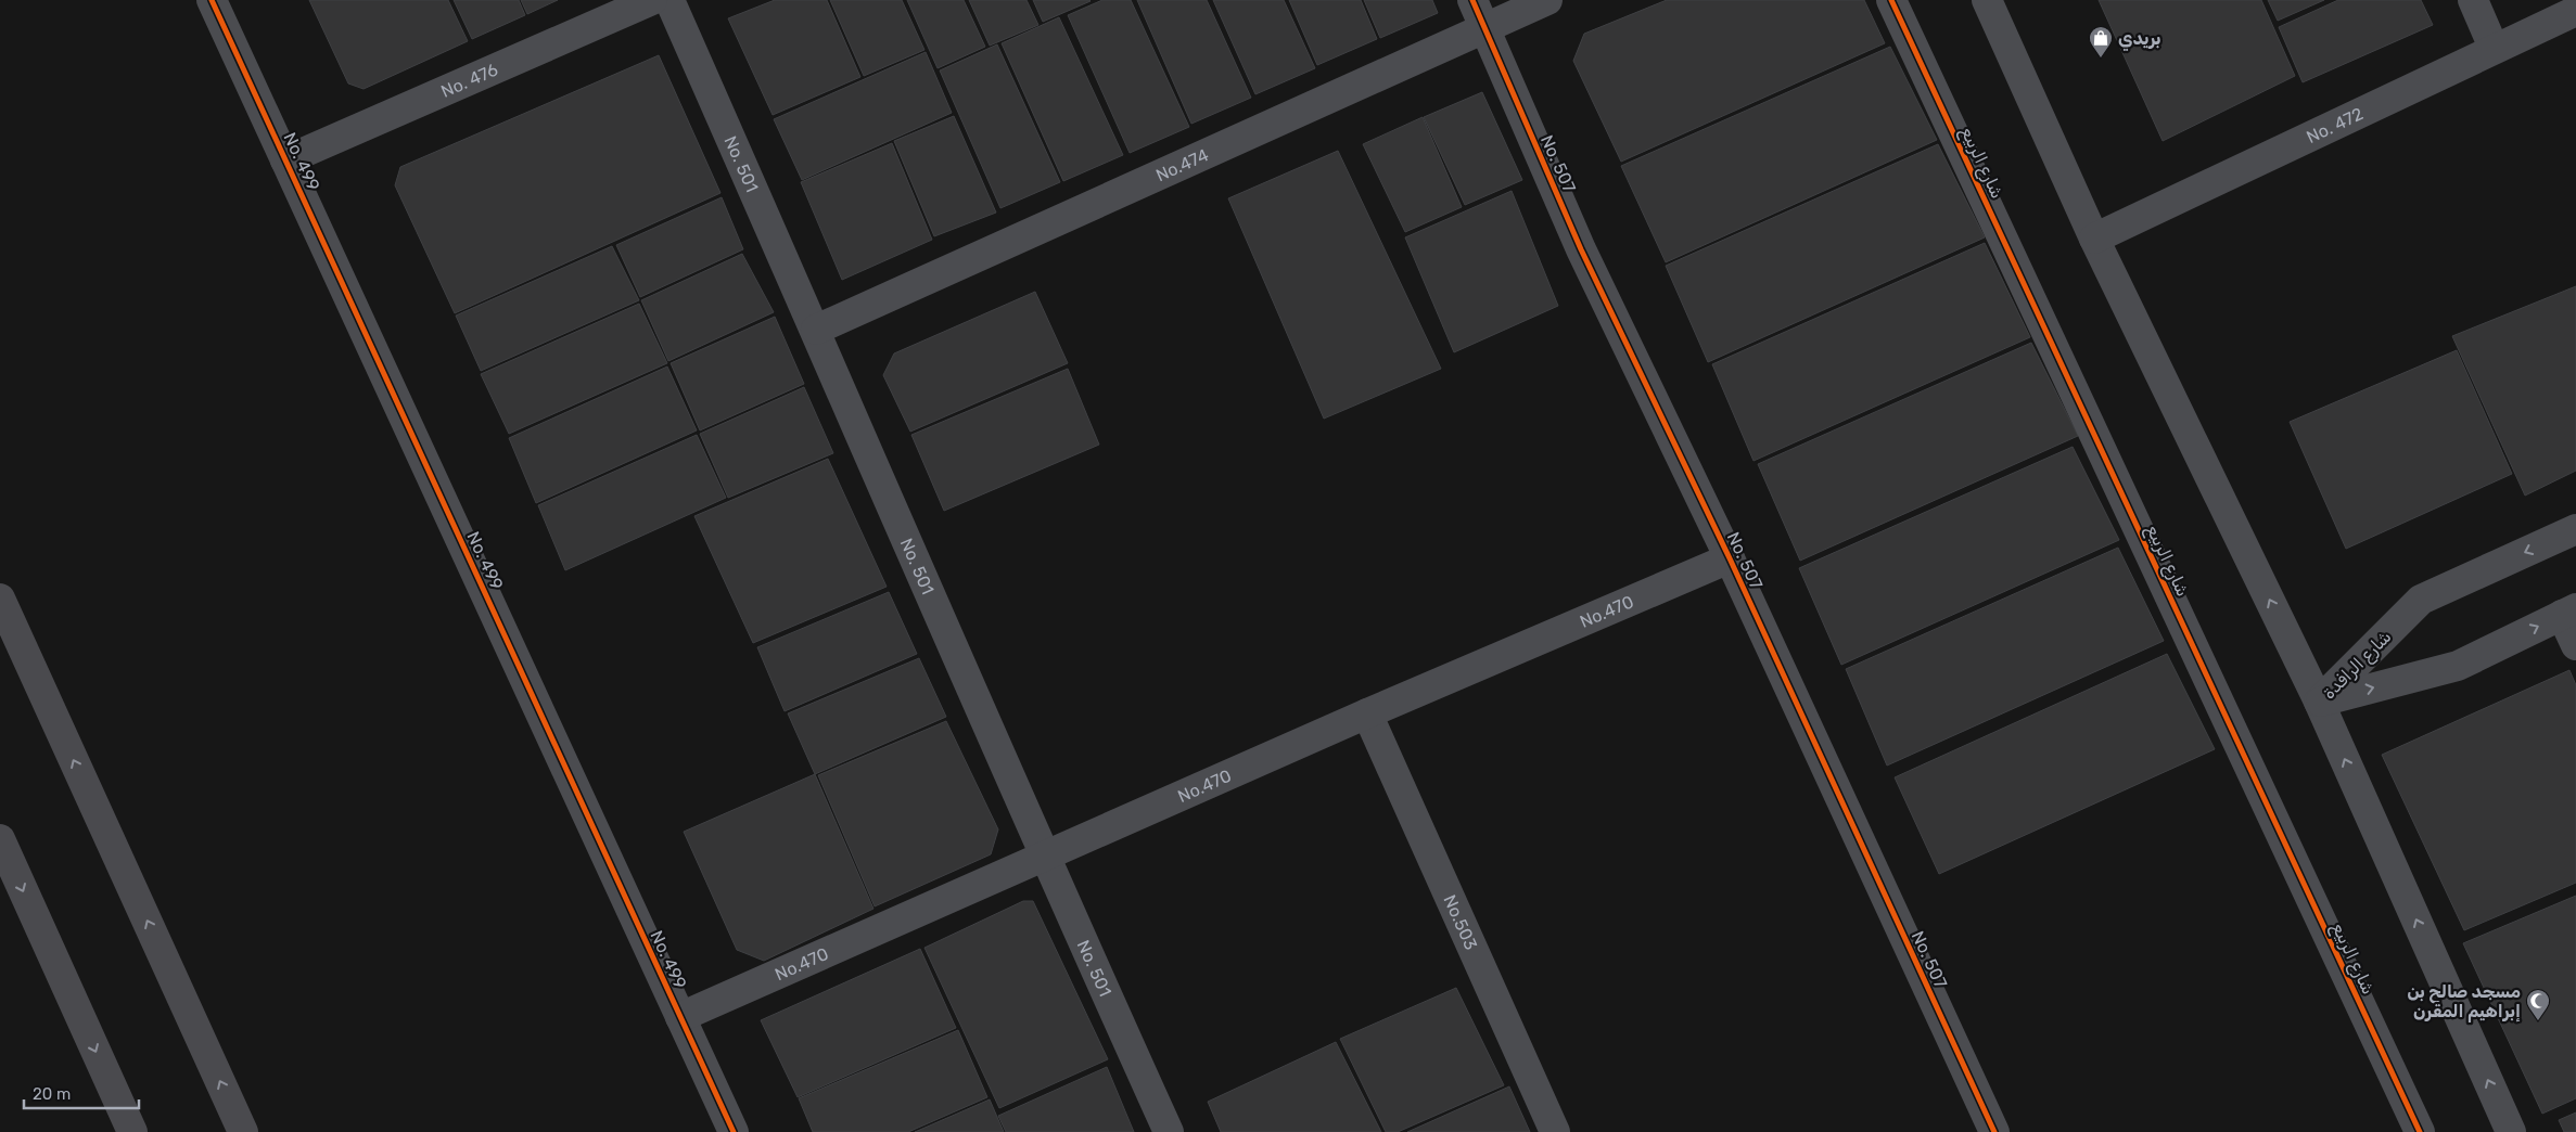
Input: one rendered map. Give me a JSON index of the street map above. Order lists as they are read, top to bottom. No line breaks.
{"streets":{"street":["No. 476","No. 472","No. 499","شارع الربيع","No. 501","No. 507","No.474","No.470","شارع الرافدة","No.503"]},"crossings":[["No. 476","No. 499"],["No. 499","No.470"],["No. 501","No.474"],["No. 501","No.470"],["No. 507","No.474"],["No. 507","No.470"],["No.470","No.503"]],"places":{"shop":["بريدي"],"mosque":["مسجد صالح بن إبراهيم المقرن"]},"scale_bar":"20 m"}
